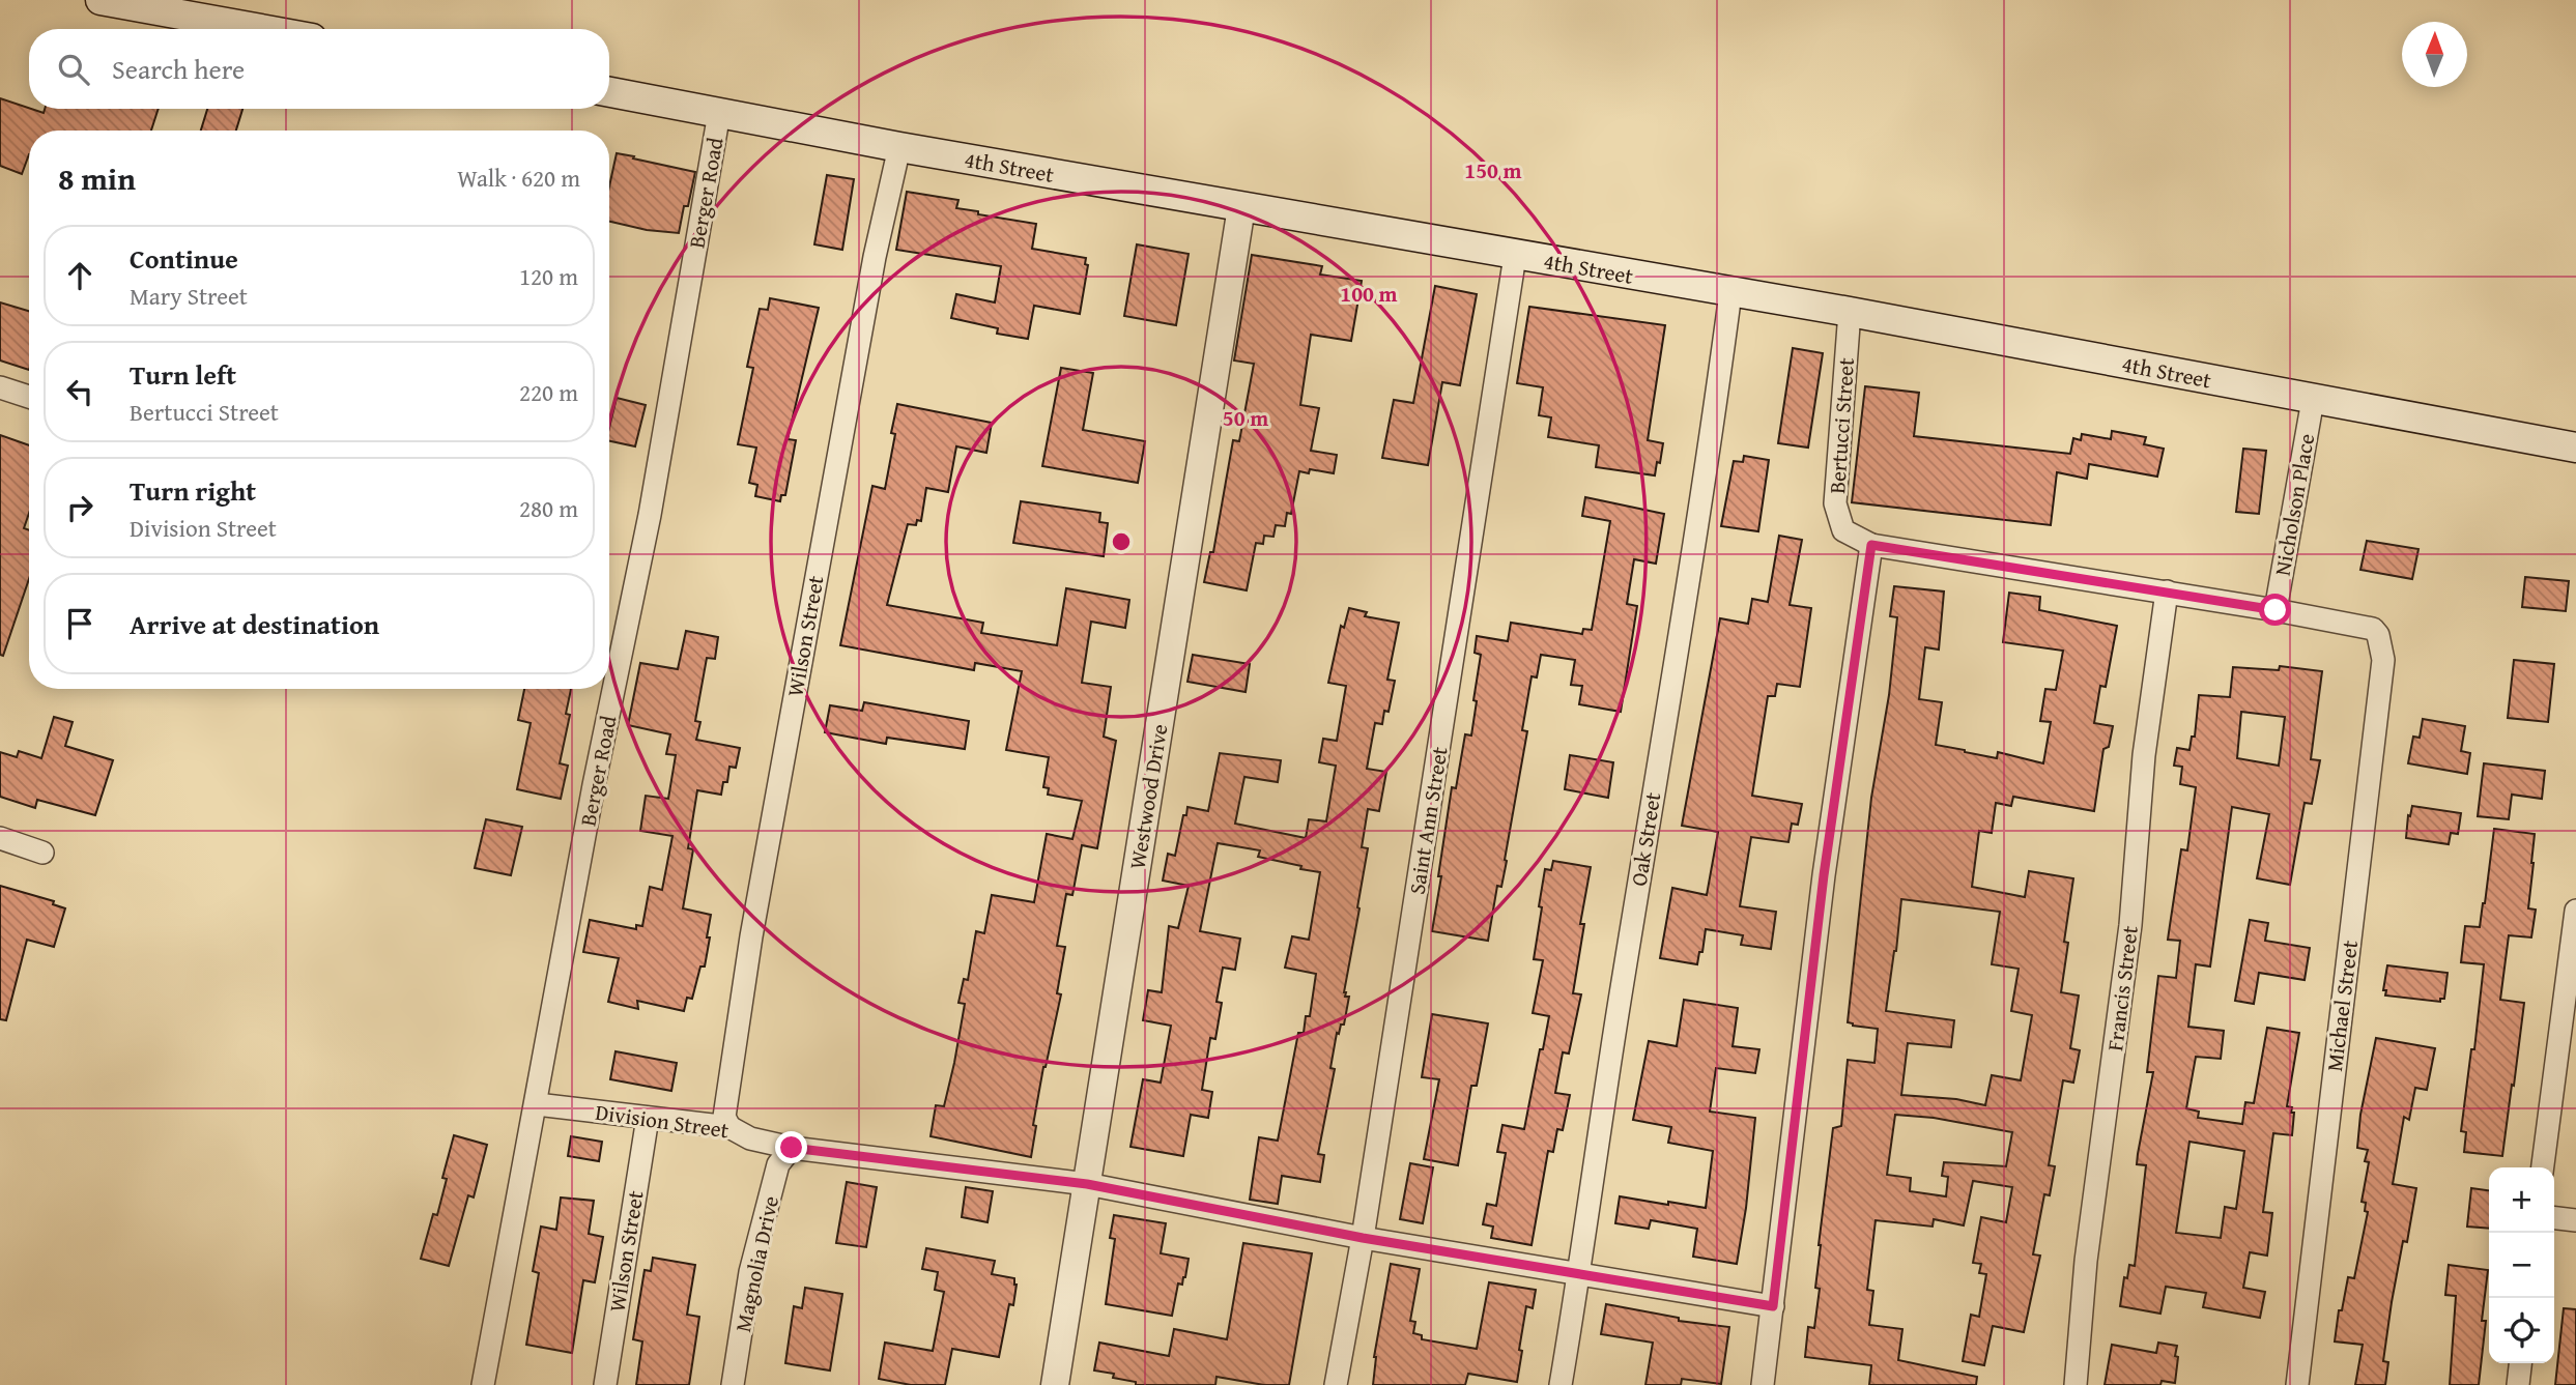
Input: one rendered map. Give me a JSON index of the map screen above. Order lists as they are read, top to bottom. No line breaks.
{"streets":{"main road":["4th Street"],"street":["Berger Road","Bertucci Street","Nicholson Place","Wilson Street","Westwood Drive","Saint Ann Street","Oak Street","Francis Street","Michael Street","Division Street","Magnolia Drive"]},"crossings":[["4th Street","Berger Road"],["4th Street","Bertucci Street"],["4th Street","Nicholson Place"],["4th Street","Wilson Street"],["4th Street","Westwood Drive"],["4th Street","Saint Ann Street"],["4th Street","Oak Street"],["Berger Road","Division Street"],["Nicholson Place","Michael Street"],["Wilson Street","Division Street"],["Westwood Drive","Division Street"],["Saint Ann Street","Division Street"],["Oak Street","Division Street"],["Division Street","Magnolia Drive"]],"north":"top","page":{"search":"Search here","heading":["8 min","Walk · 620 m"],"list":[["Continue","Mary Street","120 m"],["Turn left","Bertucci Street","220 m"],["Turn right","Division Street","280 m"],"Arrive at destination"],"map_buttons":["+","−"]},"rings":["150 m","100 m","50 m"]}
